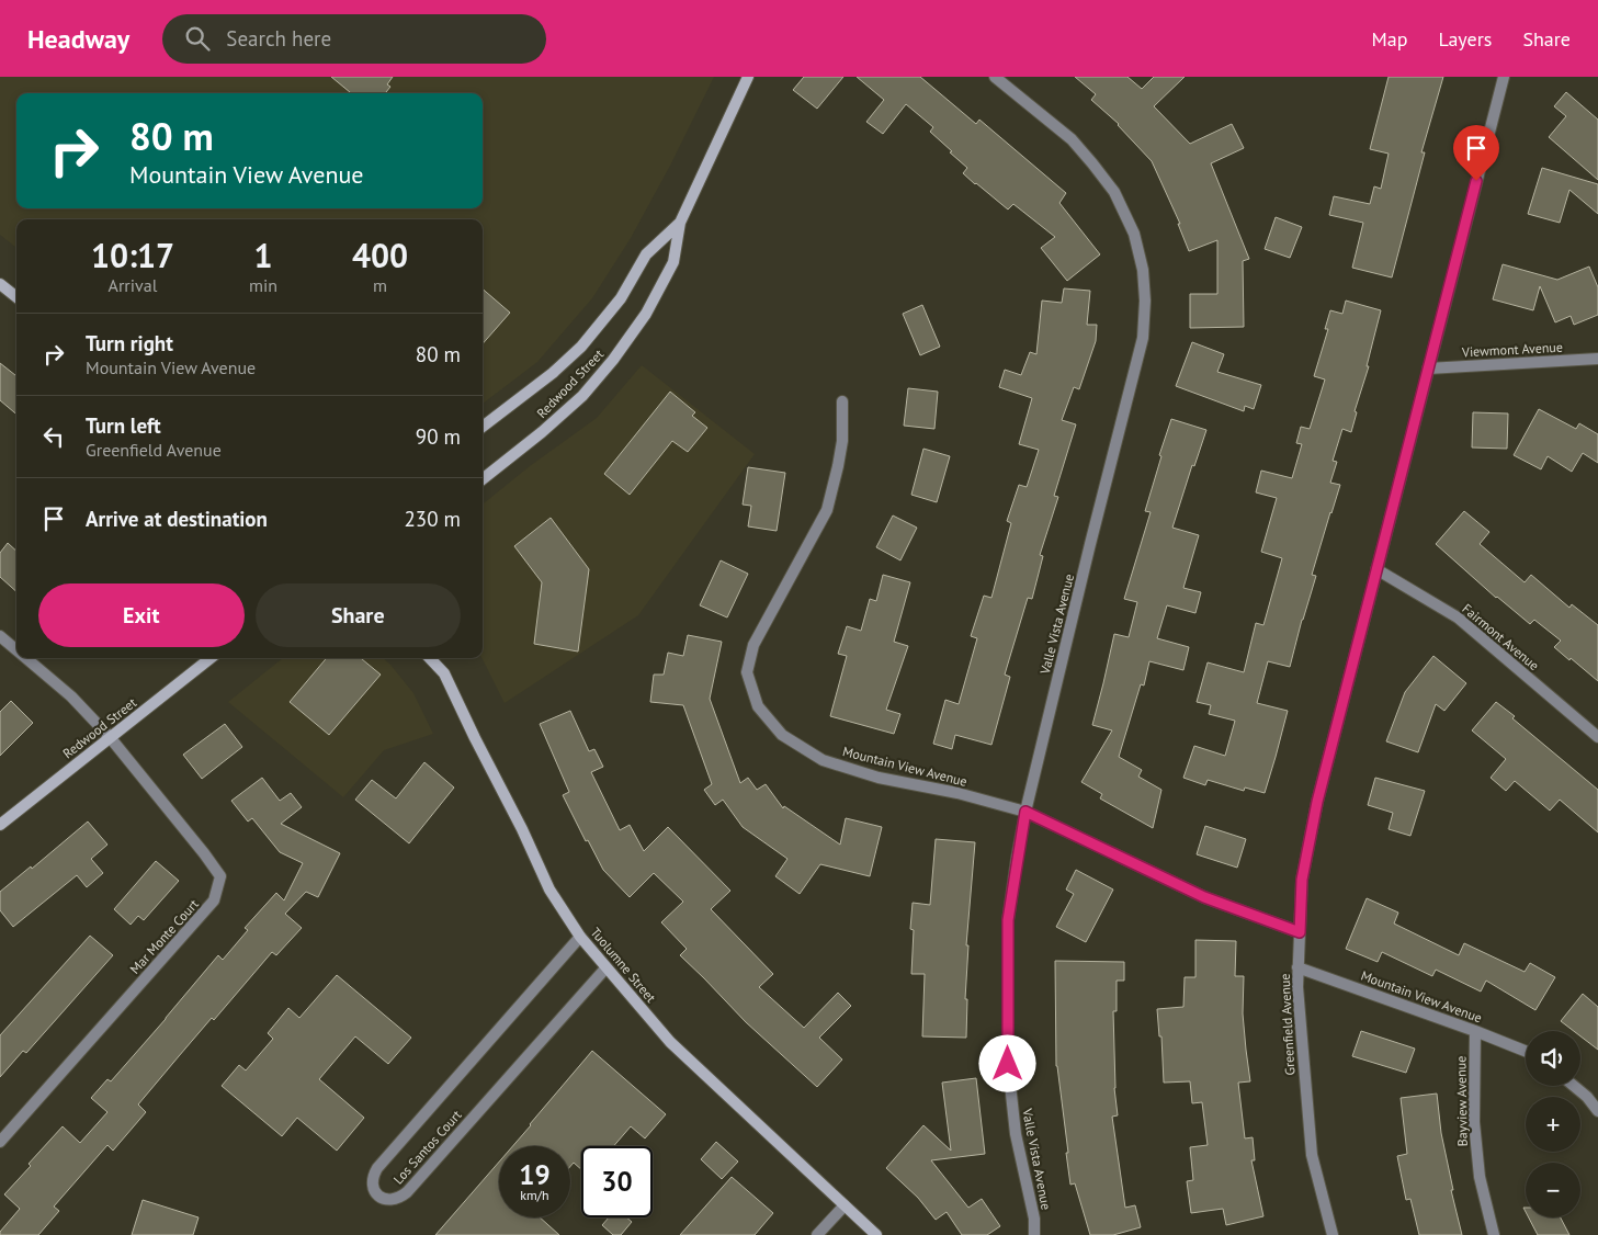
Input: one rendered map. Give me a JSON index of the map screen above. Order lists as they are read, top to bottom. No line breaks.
{"streets":{"main road":["Redwood Street","Tuolumne Street"],"street":["Viewmont Avenue","Valle Vista Avenue","Fairmont Avenue","Mountain View Avenue","Mar Monte Court","Greenfield Avenue","Bayview Avenue","Los Santos Court"]},"crossings":[["Viewmont Avenue","Greenfield Avenue"],["Redwood Street","Mar Monte Court"],["Valle Vista Avenue","Mountain View Avenue"],["Fairmont Avenue","Greenfield Avenue"],["Mountain View Avenue","Greenfield Avenue"],["Mountain View Avenue","Bayview Avenue"],["Tuolumne Street","Los Santos Court"]],"page":{"header":"Headway","search":"Search here","nav":["Map","Layers","Share"],"turn":["80 m","Mountain View Avenue"],"eta":["10:17","Arrival","1","min","400","m"],"list":[{"name":"Turn right","note":"Mountain View Avenue","value":"80 m"},{"name":"Turn left","note":"Greenfield Avenue","value":"90 m"},{"name":"Arrive at destination","value":"230 m"}],"buttons":["Exit","Share"],"map_buttons":["+","−"],"speed":"19 km/h","limit":"30"}}
